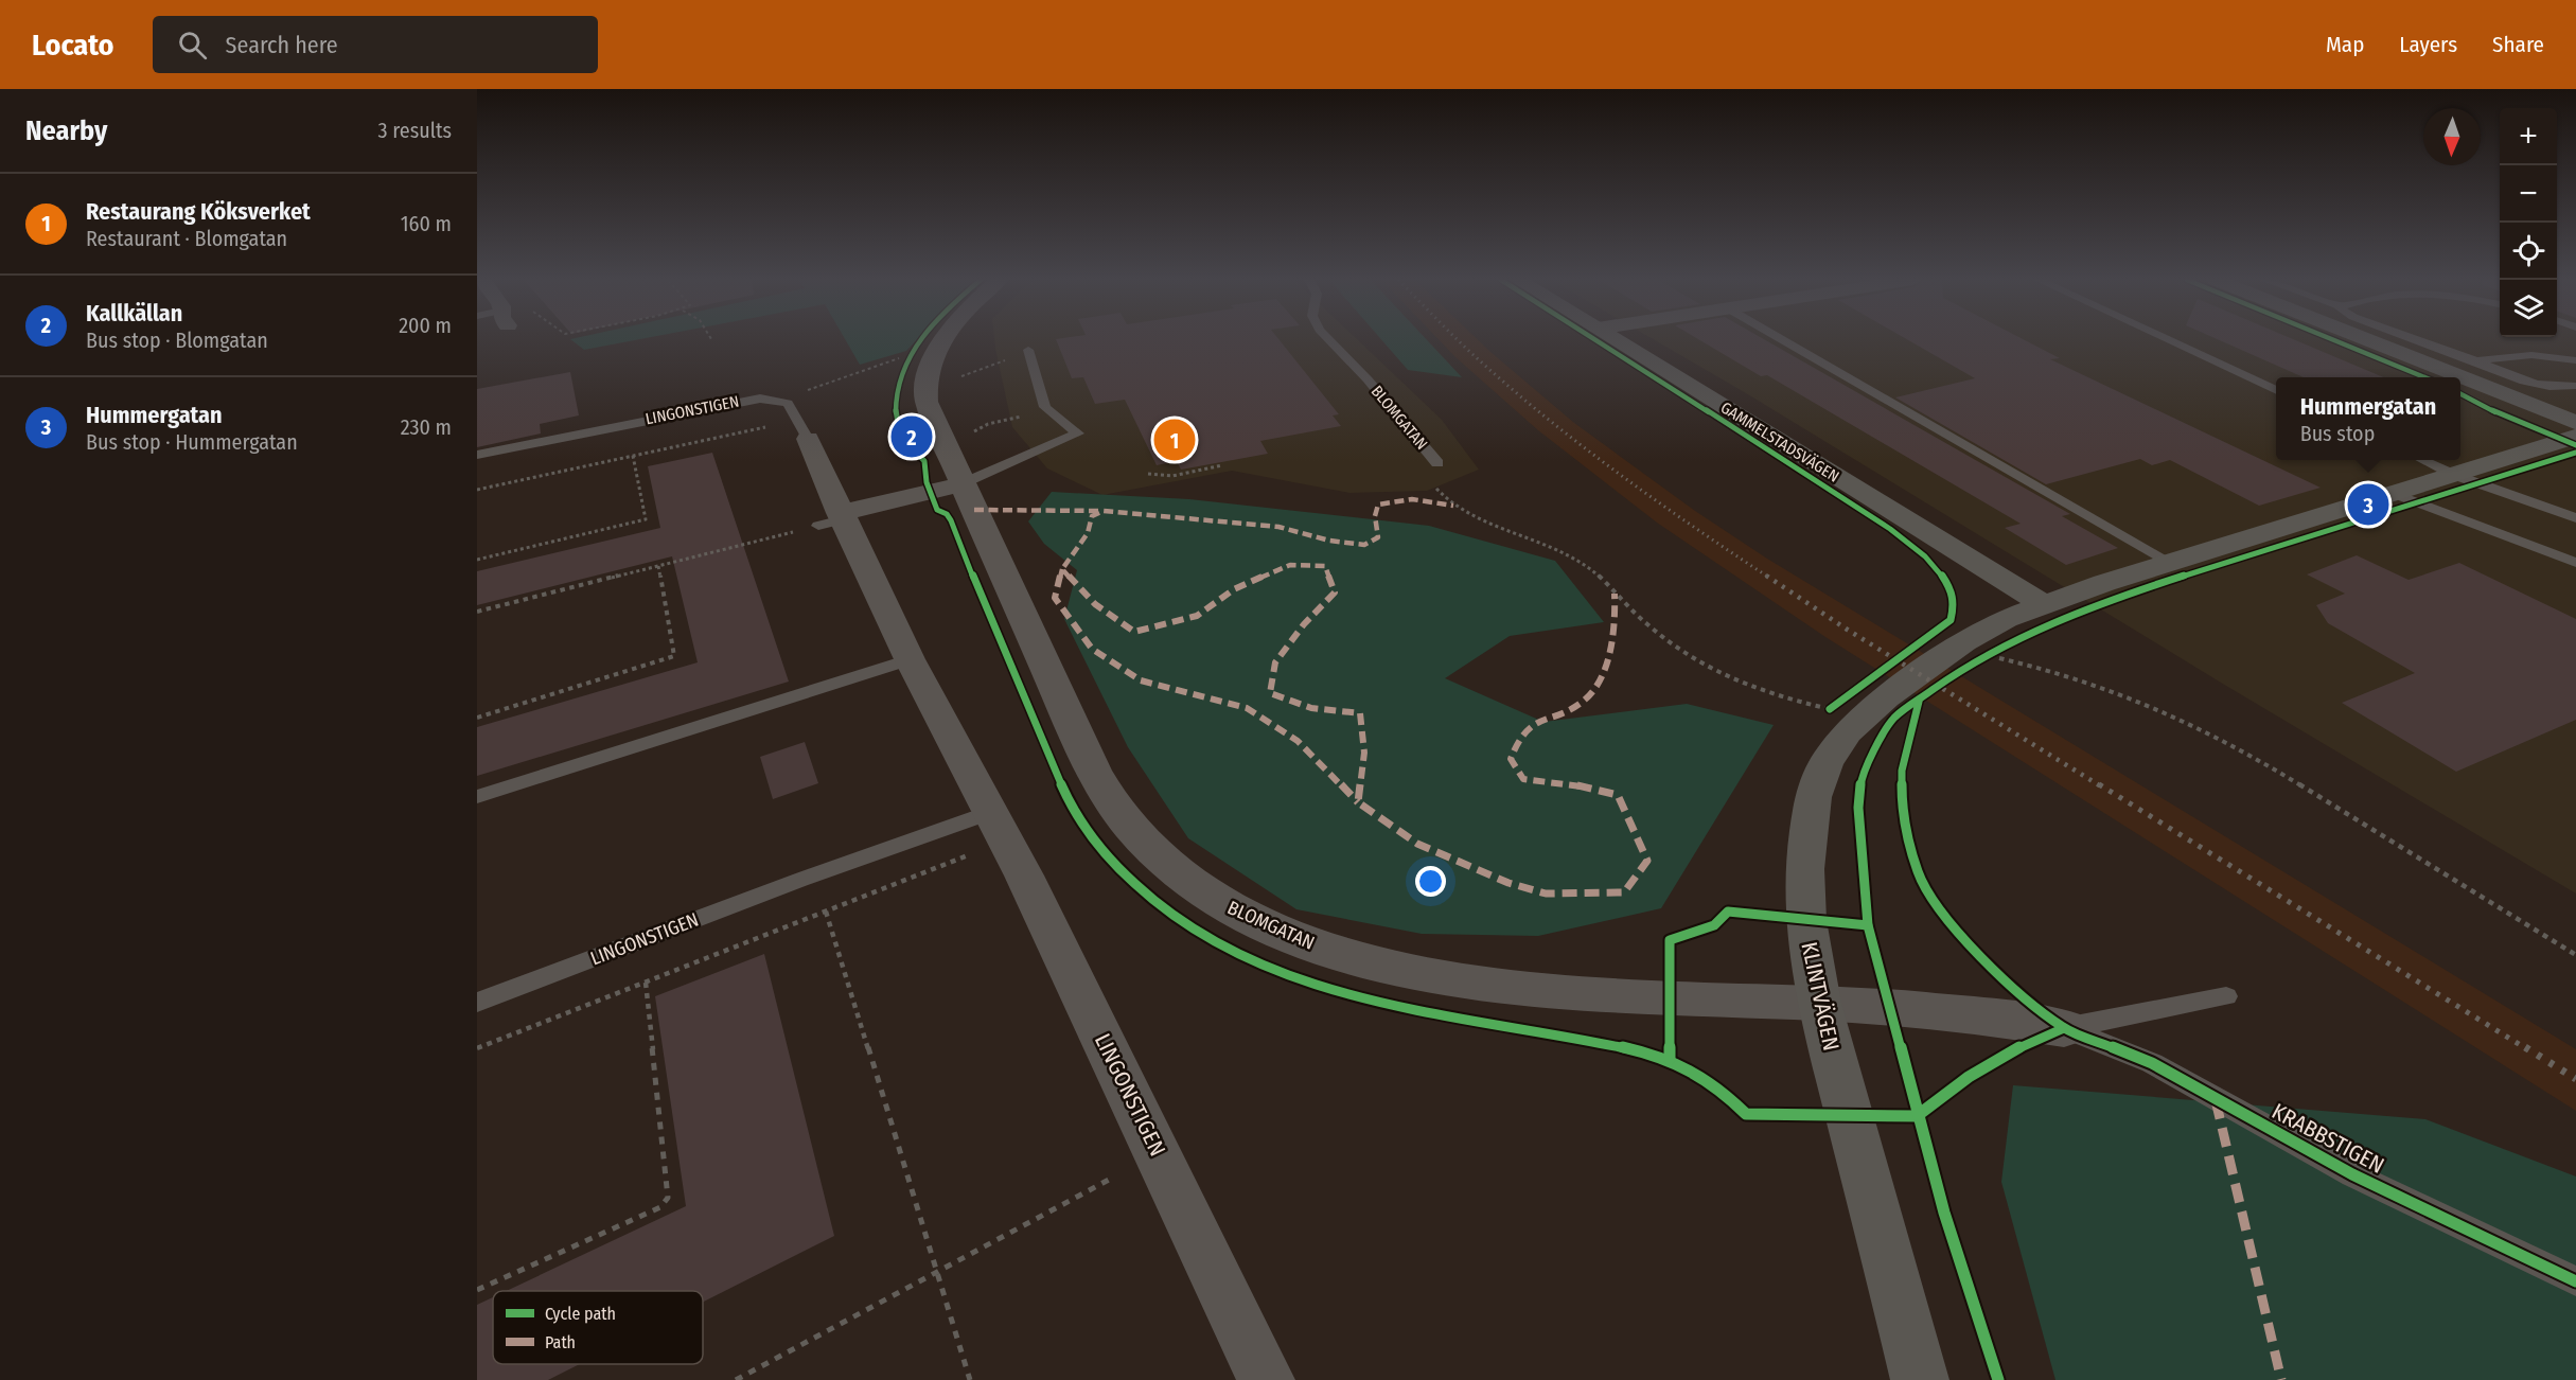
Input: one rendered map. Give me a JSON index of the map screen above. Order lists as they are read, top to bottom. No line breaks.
{"streets":{"street":["LINGONSTIGEN","BLOMGATAN","GAMMELSTADSVÄGEN","KLINTVÄGEN","KRABBSTIGEN"]},"crossings":[["BLOMGATAN","KLINTVÄGEN"],["BLOMGATAN","KRABBSTIGEN"],["GAMMELSTADSVÄGEN","KLINTVÄGEN"],["KLINTVÄGEN","KRABBSTIGEN"]],"legend":["Cycle path","Path"],"north":"bottom","page":{"header":"Locato","search":"Search here","nav":["Map","Layers","Share"],"heading":["Nearby","3 results"],"map_buttons":["+","−"],"list":[{"mark":"1","name":"Restaurang Köksverket","note":"Restaurant · Blomgatan","value":"160 m"},{"mark":"2","name":"Kallkällan","note":"Bus stop · Blomgatan","value":"200 m"},{"mark":"3","name":"Hummergatan","note":"Bus stop · Hummergatan","value":"230 m"}],"popup":["Hummergatan","Bus stop"],"pins":["2","1","3"]}}
